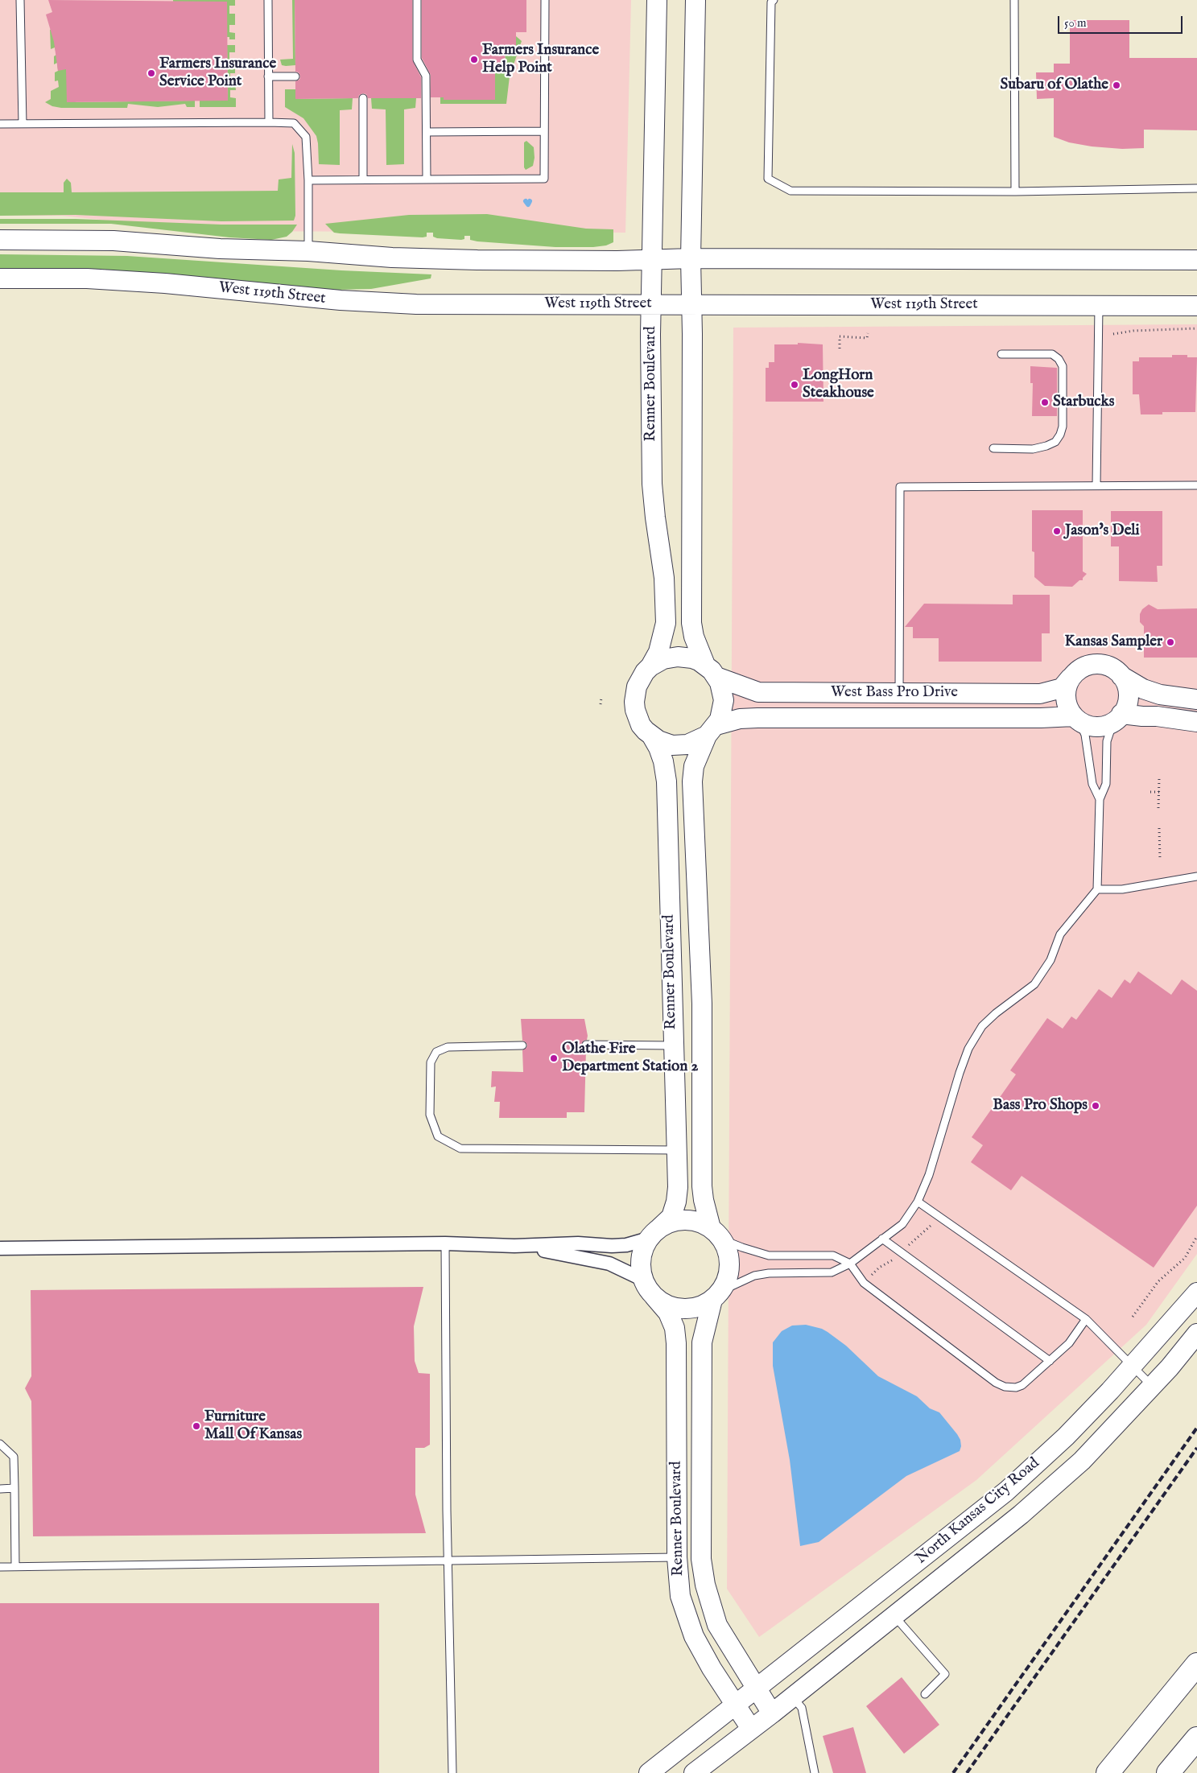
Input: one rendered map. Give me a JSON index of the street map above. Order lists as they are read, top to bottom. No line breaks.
{"streets":{"main road":["West 119th Street","Renner Boulevard","West Bass Pro Drive","North Kansas City Road"]},"crossings":[["West 119th Street","Renner Boulevard"],["Renner Boulevard","West Bass Pro Drive"],["Renner Boulevard","North Kansas City Road"]],"places":["Farmers Insurance Help Point","Farmers Insurance Service Point","Subaru of Olathe","LongHorn Steakhouse","Starbucks","Jason's Deli","Kansas Sampler","Olathe Fire Department Station 2","Bass Pro Shops","Furniture Mall Of Kansas"],"scale_bar":"50 m"}
